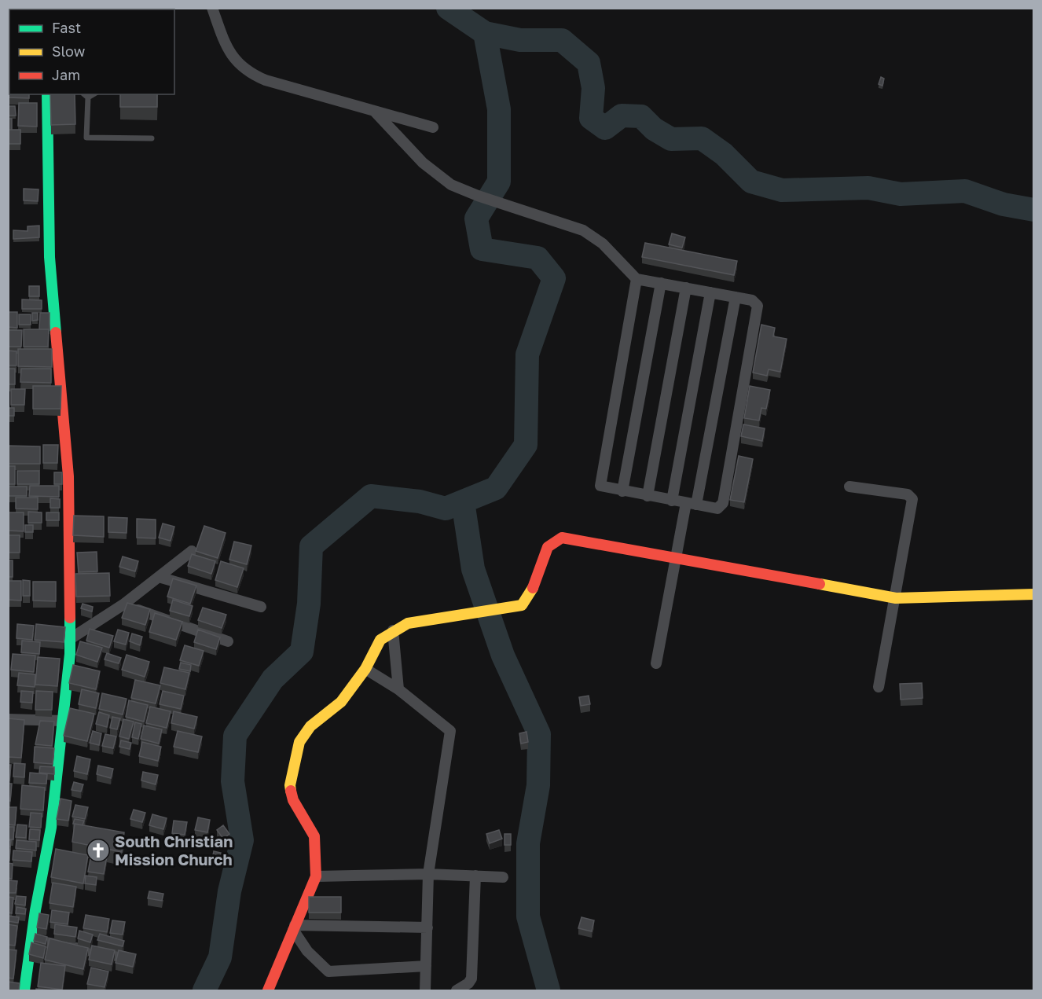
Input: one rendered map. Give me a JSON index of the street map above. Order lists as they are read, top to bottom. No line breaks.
{"places":{"church":["South Christian Mission Church"]},"legend":["Fast","Slow","Jam"]}
